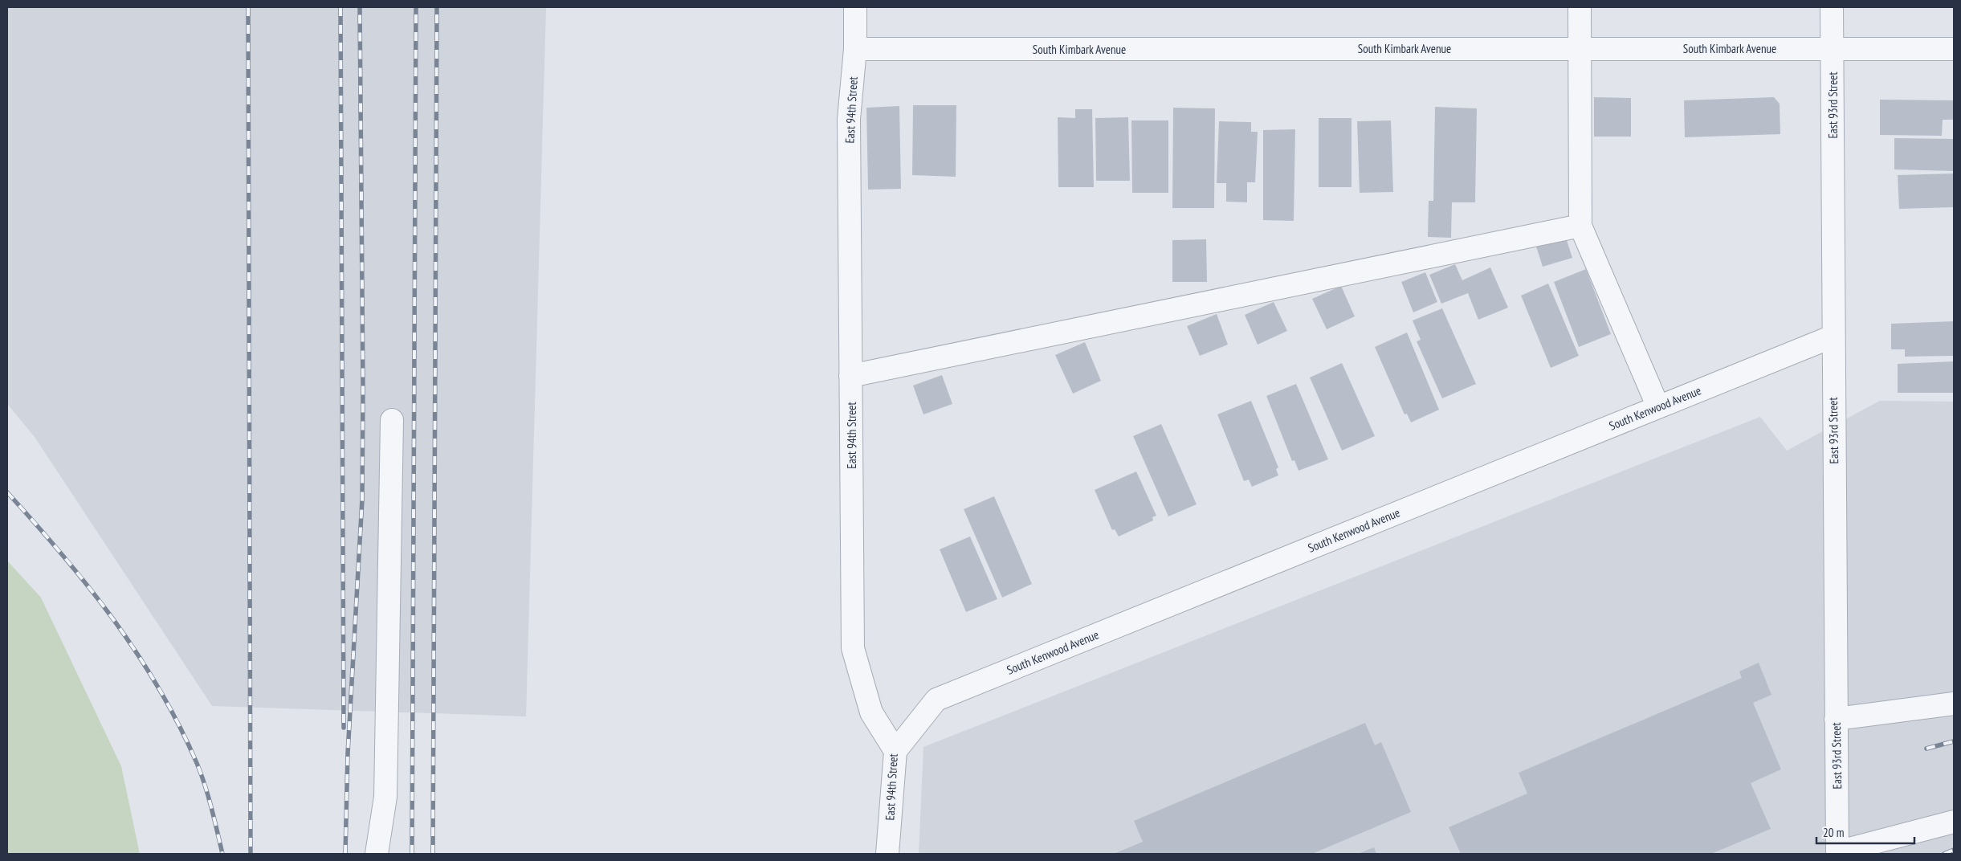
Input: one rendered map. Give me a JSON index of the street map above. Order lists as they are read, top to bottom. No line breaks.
{"streets":{"street":["South Kimbark Avenue","East 93rd Street","East 94th Street","South Kenwood Avenue"]},"crossings":[["South Kimbark Avenue","East 93rd Street"],["South Kimbark Avenue","East 94th Street"],["East 93rd Street","South Kenwood Avenue"],["East 94th Street","South Kenwood Avenue"]],"scale_bar":"20 m"}
